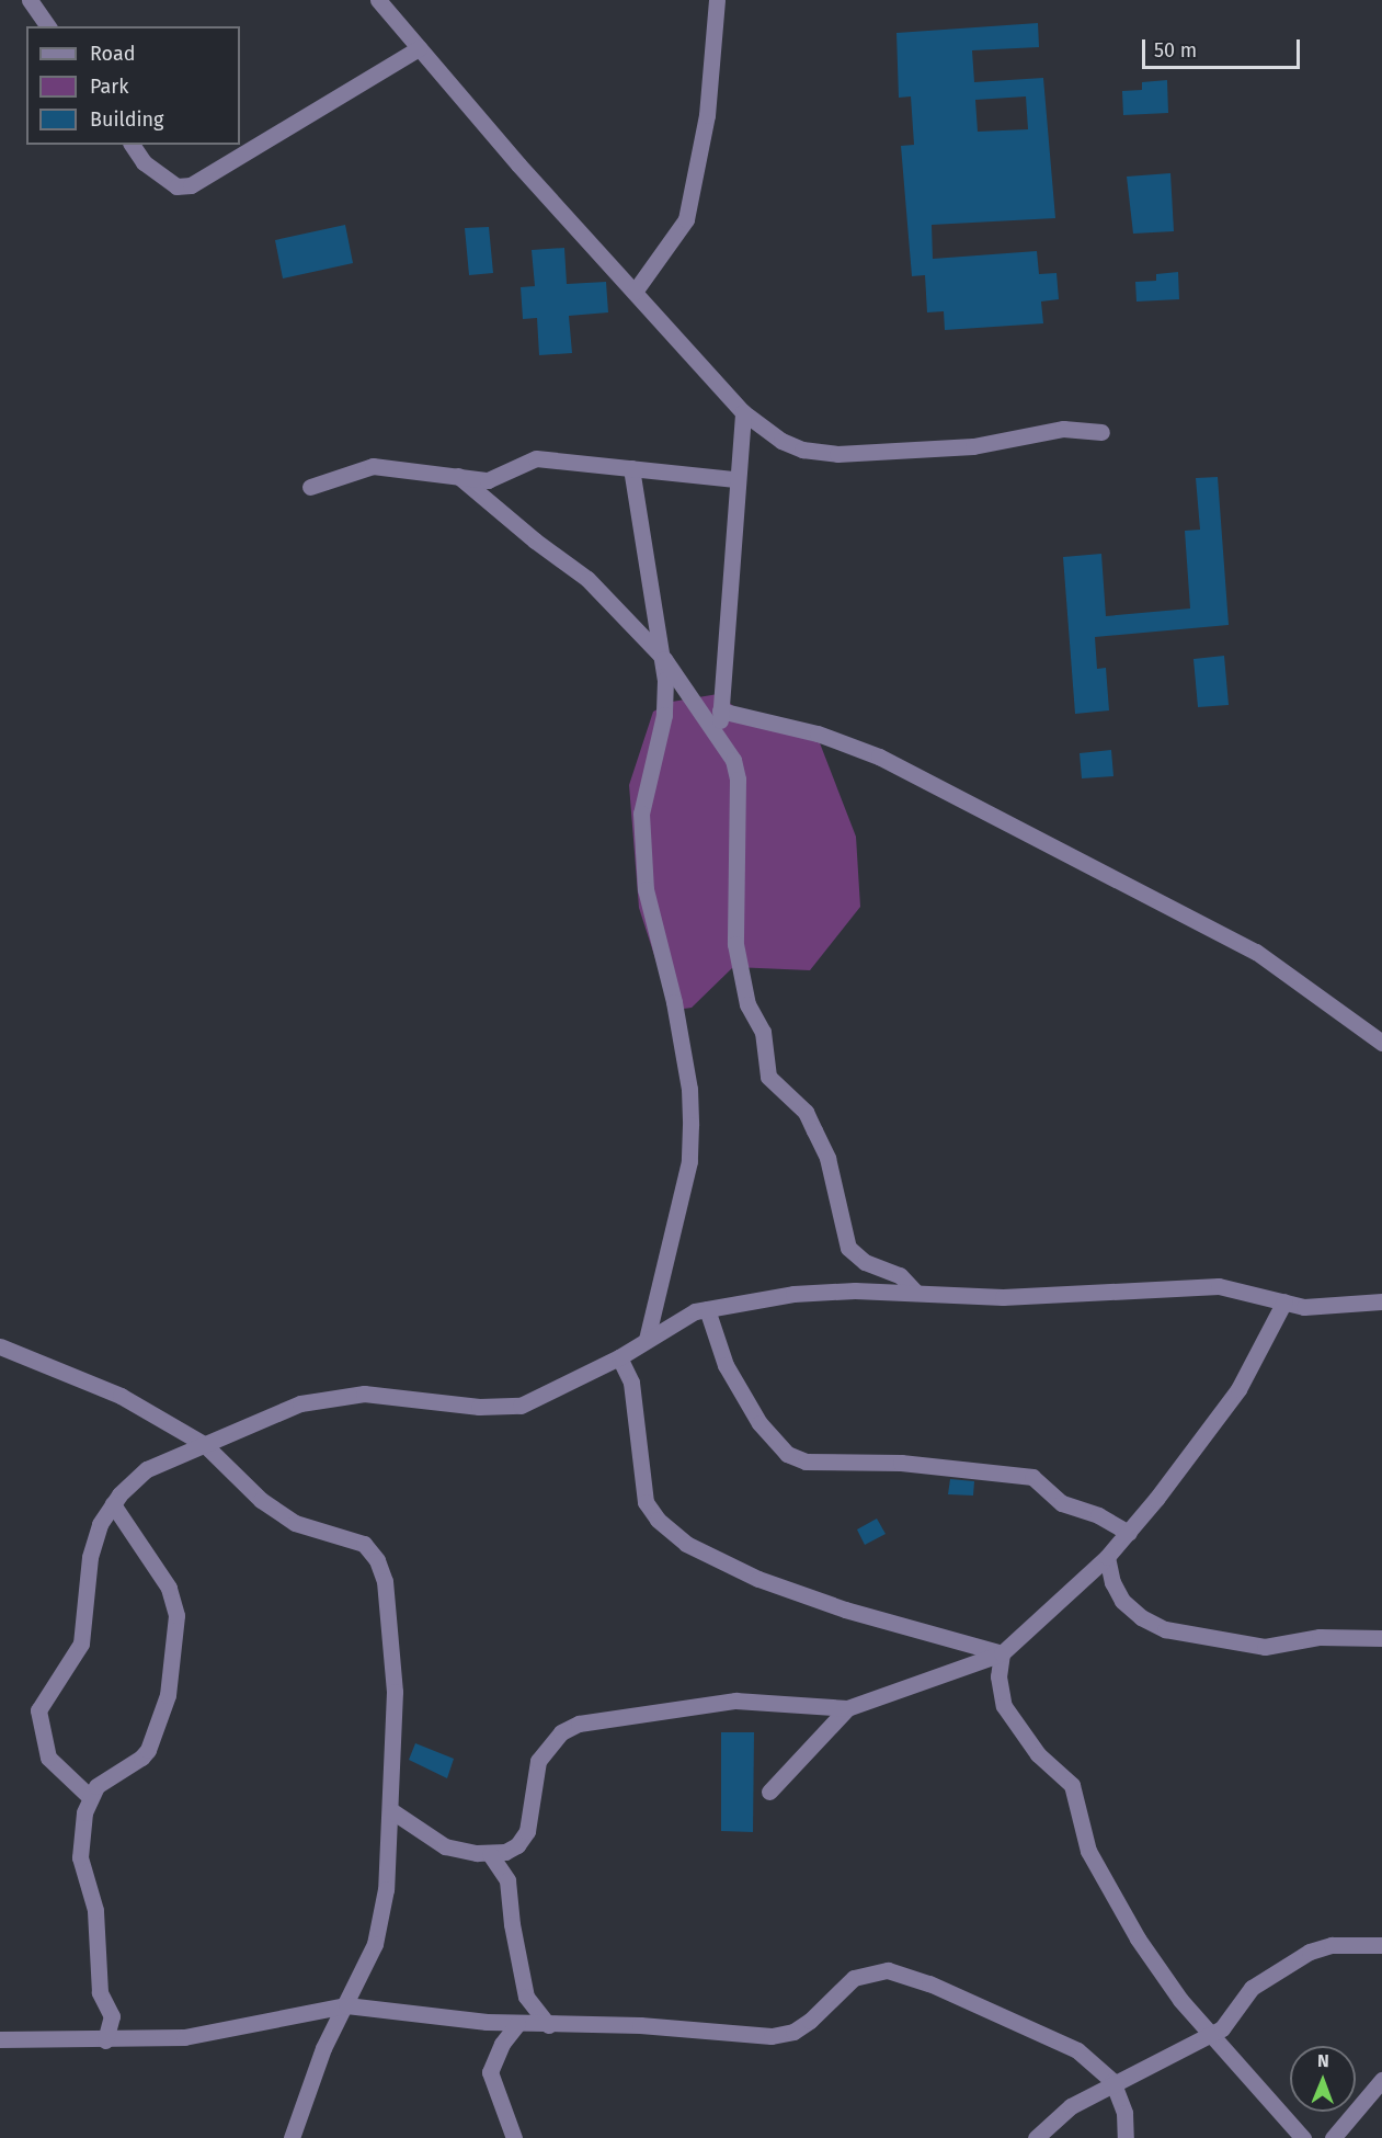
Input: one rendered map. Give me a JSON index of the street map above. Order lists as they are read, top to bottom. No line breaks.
{"legend":["Road","Park","Building"],"scale_bar":"50 m","north":"top"}
